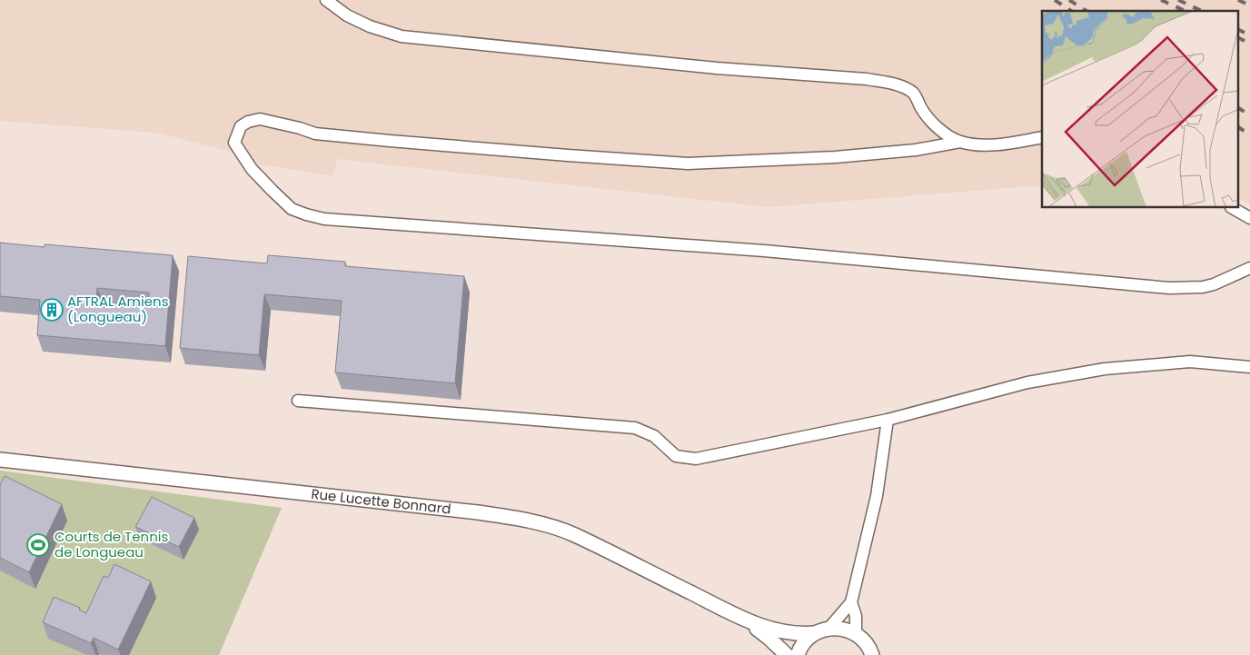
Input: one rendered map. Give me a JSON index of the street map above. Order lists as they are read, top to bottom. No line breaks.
{"streets":{"street":["Rue Lucette Bonnard"]},"places":{"building":["AFTRAL Amiens (Longueau)"],"sports":["Courts de Tennis de Longueau"]}}
